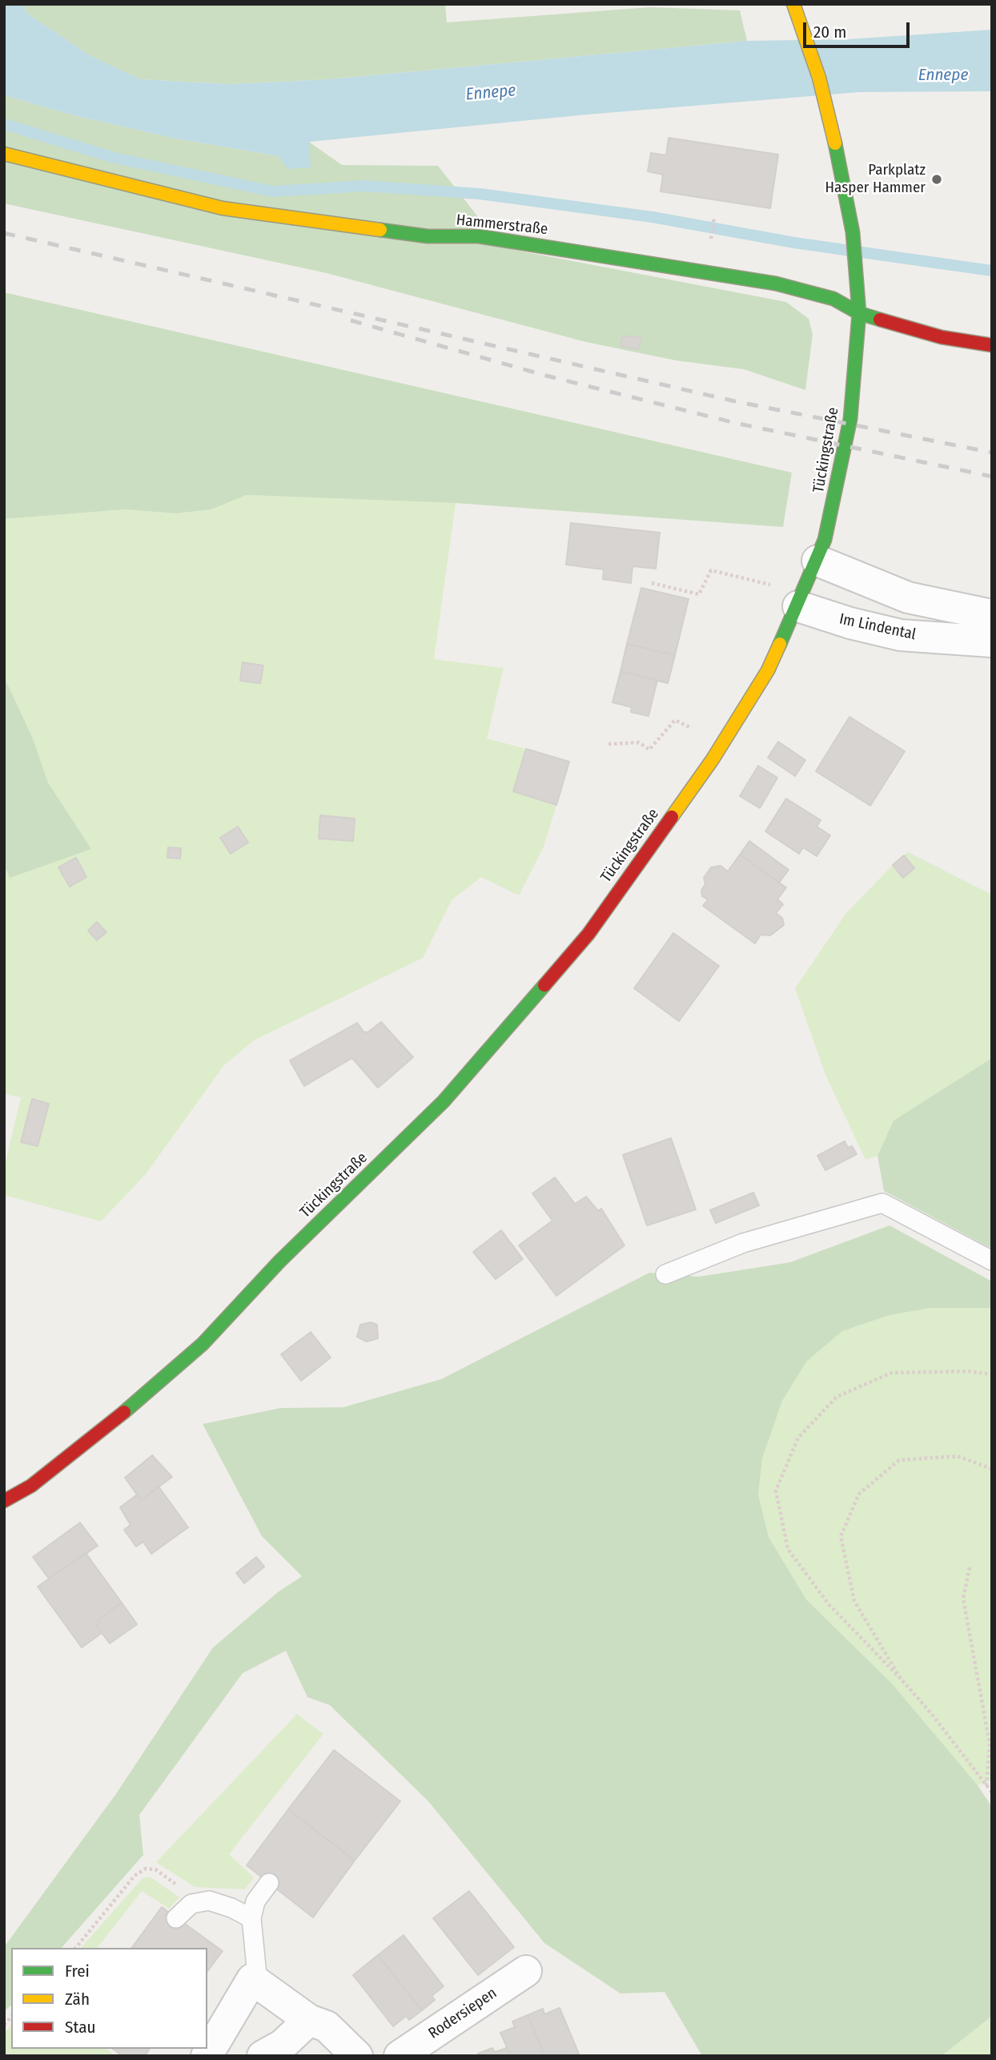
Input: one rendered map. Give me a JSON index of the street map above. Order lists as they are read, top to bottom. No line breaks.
{"streets":{"street":["Hammerstraße","Tückingstraße","Im Lindental","Rodersiepen"]},"crossings":[["Hammerstraße","Tückingstraße"],["Tückingstraße","Im Lindental"]],"water":["Ennepe"],"places":["Parkplatz Hasper Hammer"],"legend":["Frei","Zäh","Stau"],"scale_bar":"20 m"}
